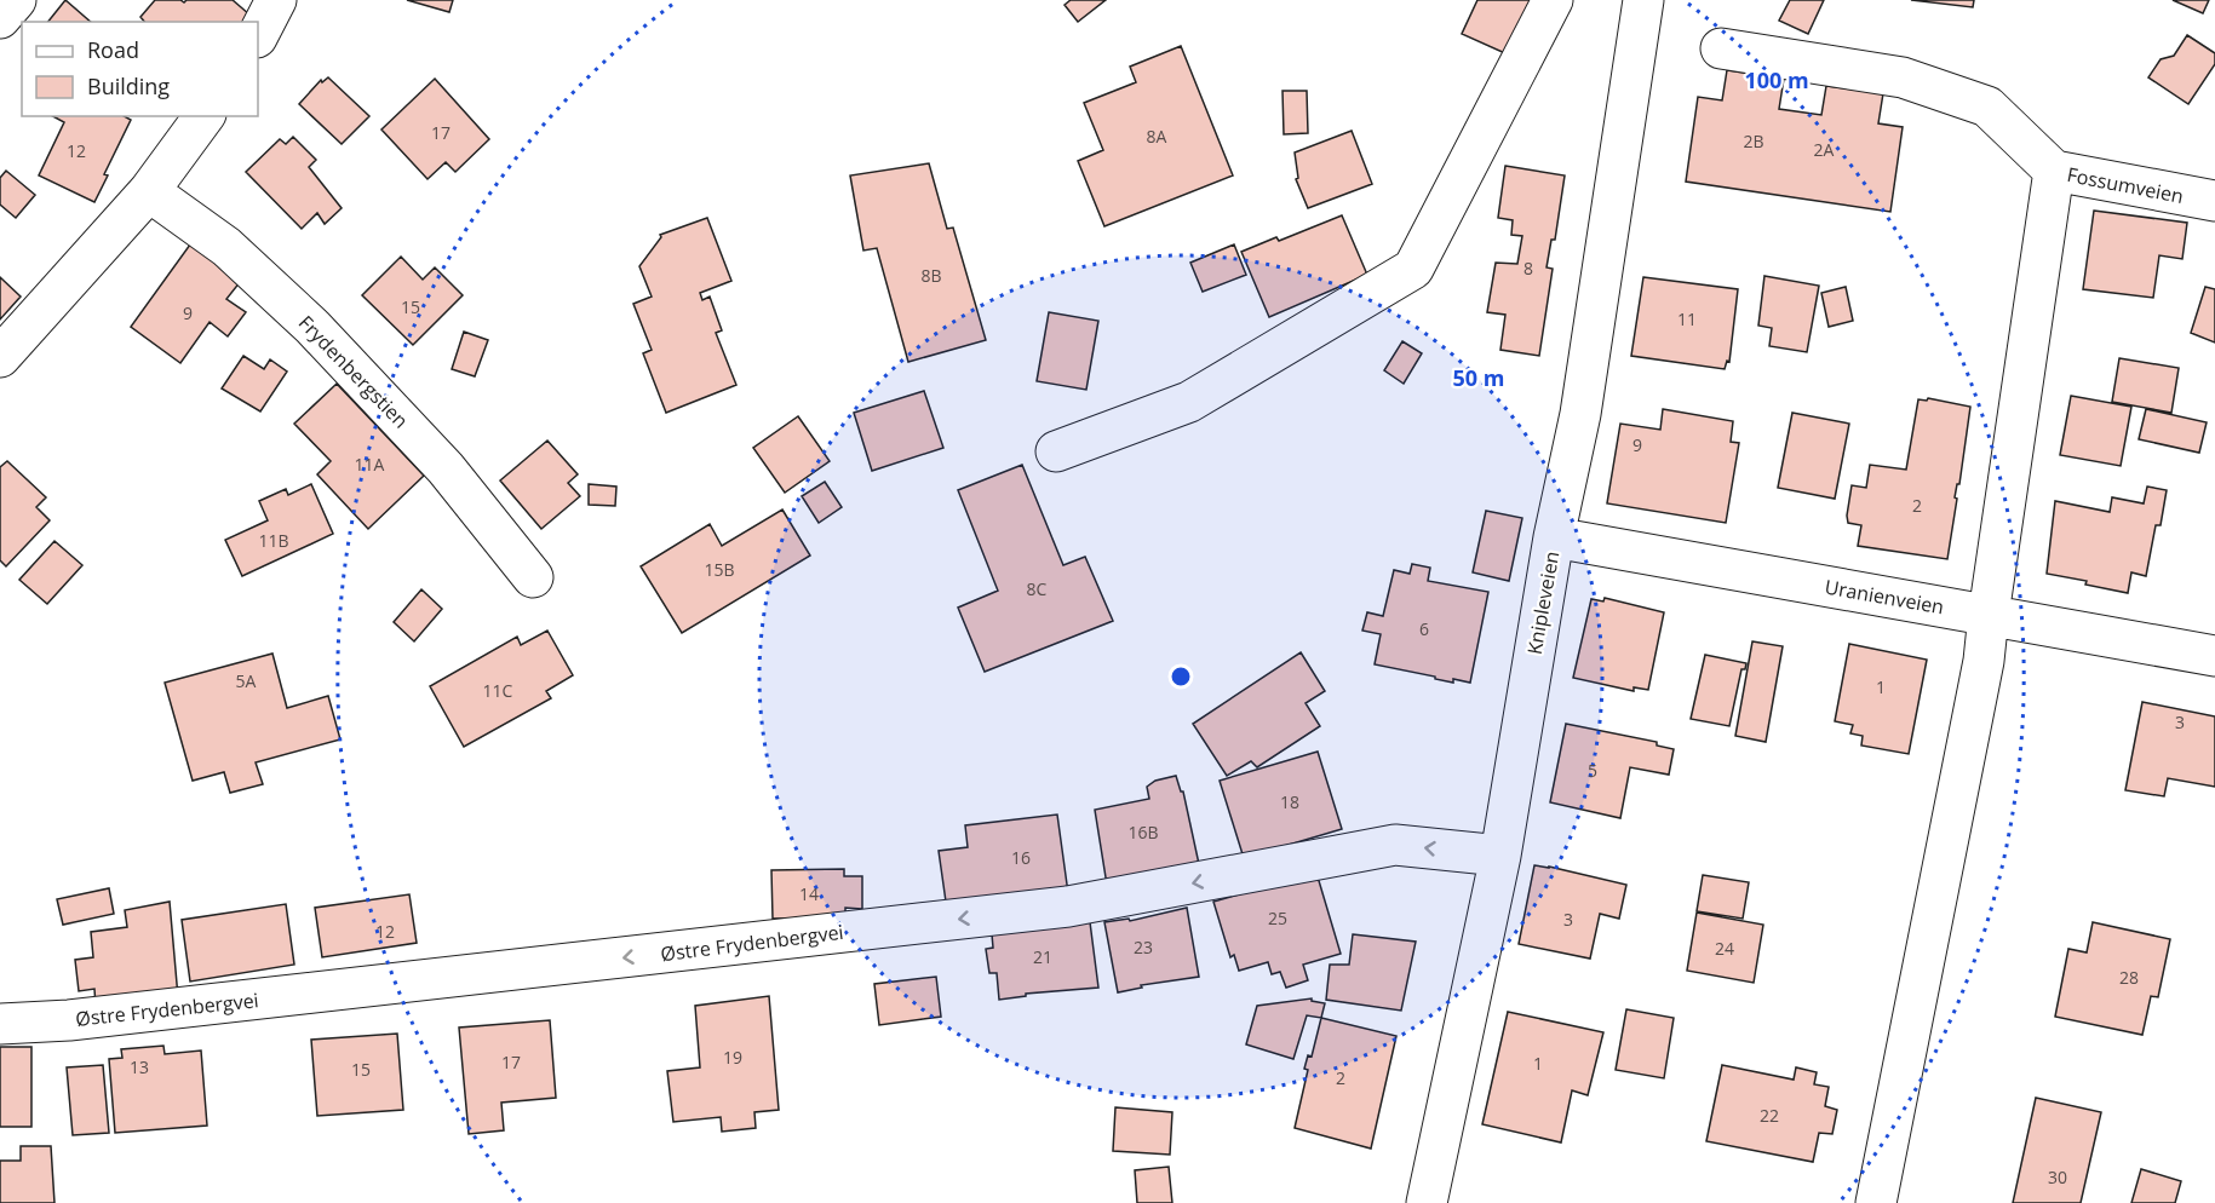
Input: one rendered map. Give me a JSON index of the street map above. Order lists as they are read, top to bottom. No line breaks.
{"streets":{"street":["Fossumveien","Frydenbergstien","Uranienveien","Knipleveien","Østre Frydenbergvei"]},"crossings":[["Uranienveien","Knipleveien"],["Knipleveien","Østre Frydenbergvei"]],"one_way":["Østre Frydenbergvei"],"house_numbers":["17","8A","2B","2A","12","8","8B","15","9","11","9","11A","2","11B","15B","8C","6","5A","1","11C","3","5","18","16B","16","14","25","3","12","23","24","21","28","19","17","1","13","15","2","22","30"],"legend":["Road","Building"],"rings":["100 m","50 m"]}
